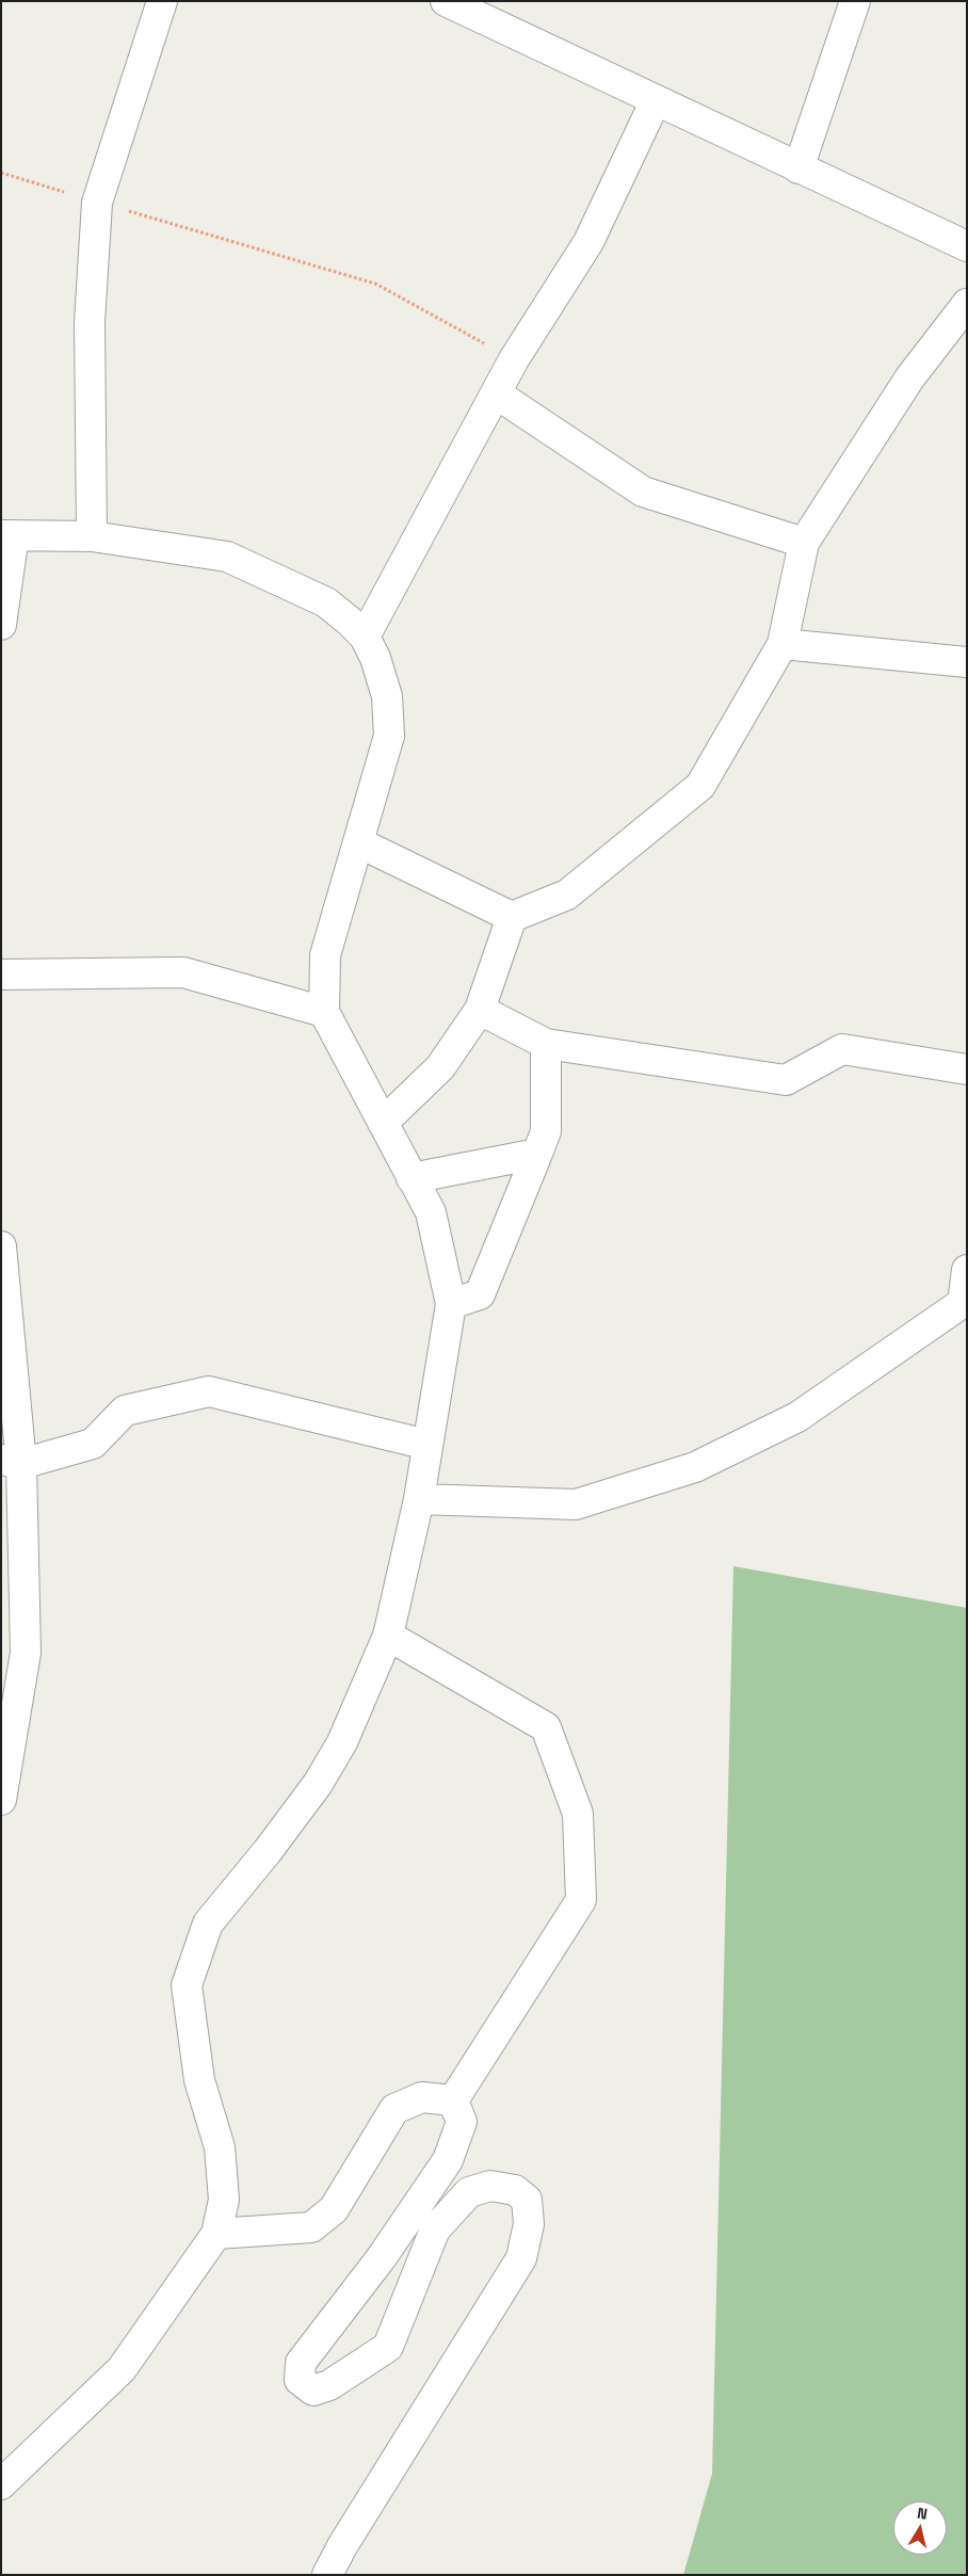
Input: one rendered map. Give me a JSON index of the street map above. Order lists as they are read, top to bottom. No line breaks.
{"north":"top"}
